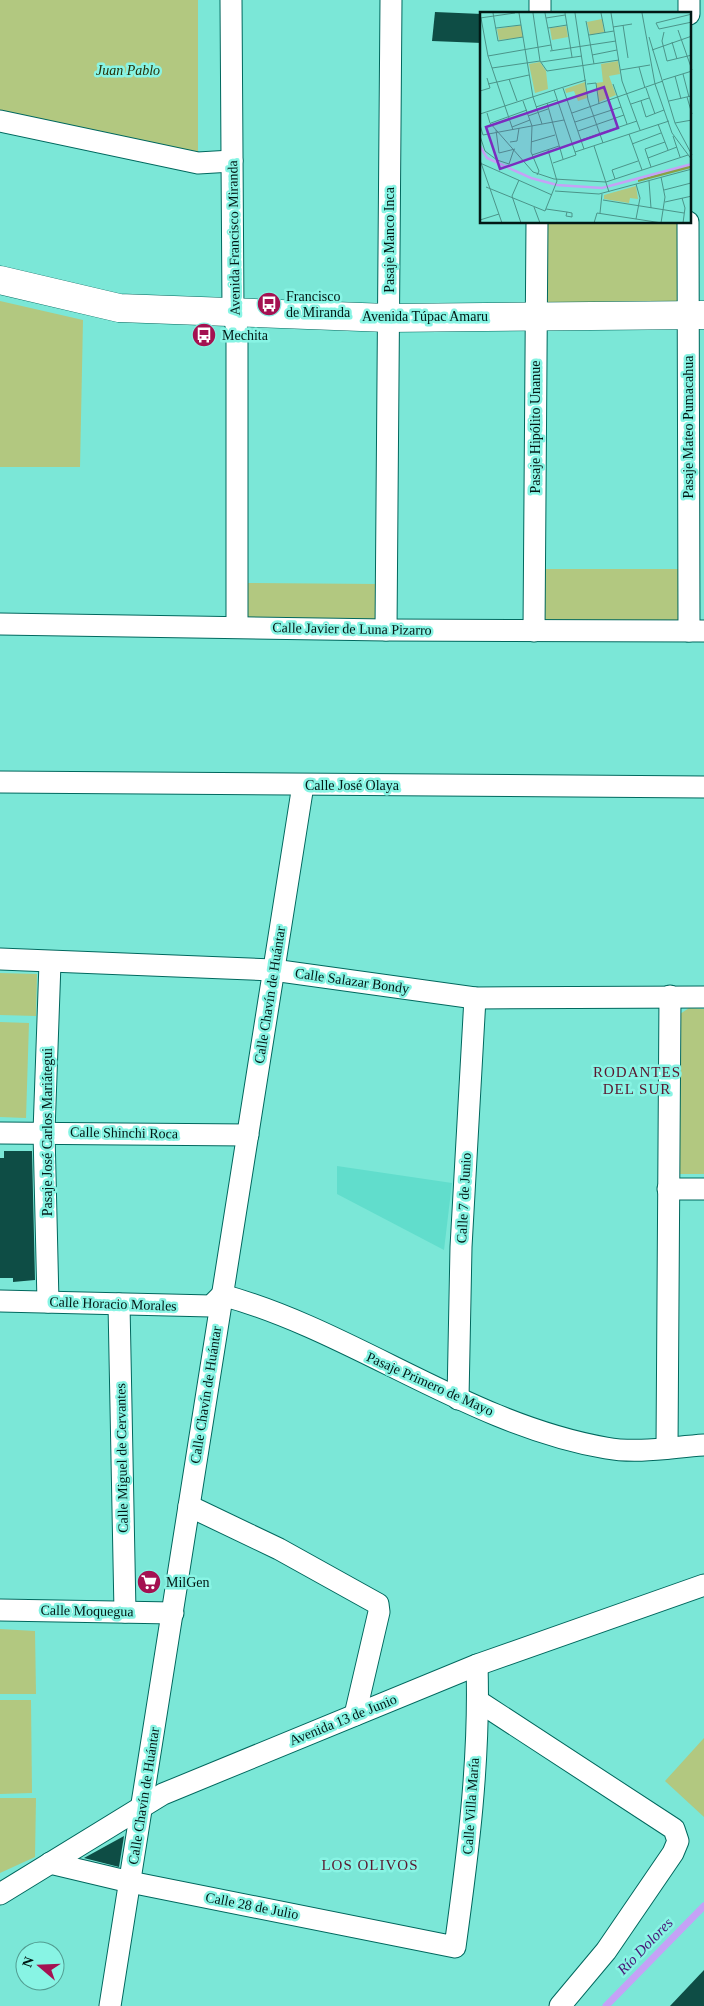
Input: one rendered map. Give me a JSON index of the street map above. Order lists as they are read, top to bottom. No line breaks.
{"streets":{"street":["Avenida Francisco Miranda","Pasaje Manco Inca","Avenida Túpac Amaru","Pasaje Hipólito Unanue","Pasaje Mateo Pumacahua","Calle Javier de Luna Pizarro","Calle José Olaya","Calle Salazar Bondy","Calle Chavín de Huántar","Pasaje José Carlos Mariátegui","Calle Shinchi Roca","Calle 7 de Junio","Calle Horacio Morales","Pasaje Primero de Mayo","Calle Miguel de Cervantes","Calle Moquegua","Avenida 13 de Junio","Calle Villa María","Calle 28 de Julio"]},"crossings":[["Avenida Francisco Miranda","Avenida Túpac Amaru"],["Avenida Francisco Miranda","Calle Javier de Luna Pizarro"],["Pasaje Manco Inca","Avenida Túpac Amaru"],["Pasaje Manco Inca","Calle Javier de Luna Pizarro"],["Avenida Túpac Amaru","Pasaje Hipólito Unanue"],["Avenida Túpac Amaru","Pasaje Mateo Pumacahua"],["Pasaje Hipólito Unanue","Calle Javier de Luna Pizarro"],["Pasaje Mateo Pumacahua","Calle Javier de Luna Pizarro"],["Calle José Olaya","Calle Chavín de Huántar"],["Calle Salazar Bondy","Calle Chavín de Huántar"],["Calle Salazar Bondy","Pasaje José Carlos Mariátegui"],["Calle Salazar Bondy","Calle 7 de Junio"],["Calle Chavín de Huántar","Calle Shinchi Roca"],["Calle Chavín de Huántar","Calle Horacio Morales"],["Calle Chavín de Huántar","Pasaje Primero de Mayo"],["Calle Chavín de Huántar","Calle Moquegua"],["Calle Chavín de Huántar","Avenida 13 de Junio"],["Calle Chavín de Huántar","Calle 28 de Julio"],["Pasaje José Carlos Mariátegui","Calle Shinchi Roca"],["Pasaje José Carlos Mariátegui","Calle Horacio Morales"],["Calle 7 de Junio","Pasaje Primero de Mayo"],["Calle Horacio Morales","Pasaje Primero de Mayo"],["Calle Horacio Morales","Calle Miguel de Cervantes"],["Calle Miguel de Cervantes","Calle Moquegua"],["Avenida 13 de Junio","Calle Villa María"],["Avenida 13 de Junio","Calle 28 de Julio"],["Calle Villa María","Calle 28 de Julio"]],"districts":["RODANTES DEL SUR","LOS OLIVOS"],"water":["Río Dolores"],"parks":["Juan Pablo"],"places":{"bus stop":["Francisco de Miranda","Mechita"],"supermarket":["MilGen"]},"north":"left"}
